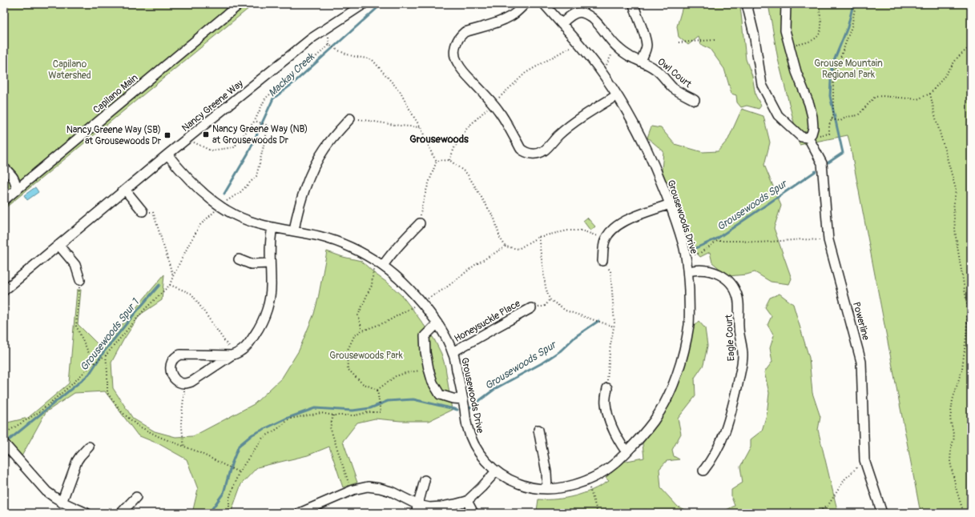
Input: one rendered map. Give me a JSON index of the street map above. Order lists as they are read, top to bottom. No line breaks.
{"streets":{"street":["Owl Court","Capilano Main","Nancy Greene Way","Grousewoods Drive","Honeysuckle Place","Powerline","Eagle Court"]},"crossings":[["Owl Court","Grousewoods Drive"],["Nancy Greene Way","Grousewoods Drive"],["Grousewoods Drive","Honeysuckle Place"],["Grousewoods Drive","Eagle Court"]],"districts":["Grousewoods"],"water":["Mackay Creek","Grousewoods Spur","Grousewoods Spur 1"],"parks":["Grouse Mountain Regional Park","Capilano Watershed","Grousewoods Park"],"places":{"transit":["Nancy Greene Way (NB) at Grousewoods Dr","Nancy Greene Way (SB) at Grousewoods Dr"]}}
